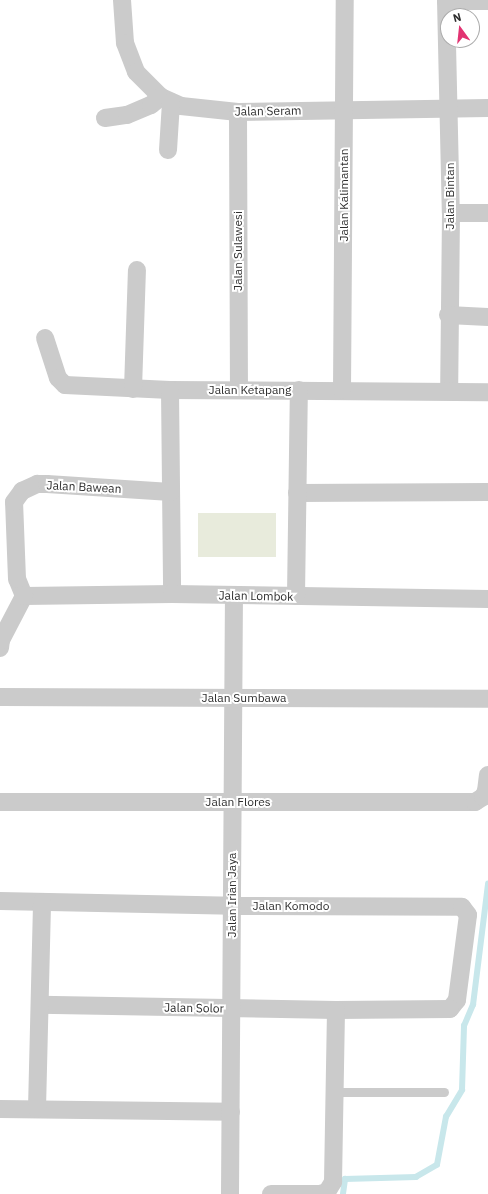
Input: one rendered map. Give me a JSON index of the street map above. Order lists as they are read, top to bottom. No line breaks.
{"streets":{"street":["Jalan Seram","Jalan Kalimantan","Jalan Bintan","Jalan Sulawesi","Jalan Ketapang","Jalan Bawean","Jalan Lombok","Jalan Sumbawa","Jalan Flores","Jalan Irian Jaya","Jalan Komodo","Jalan Solor"]},"crossings":[["Jalan Seram","Jalan Kalimantan"],["Jalan Seram","Jalan Bintan"],["Jalan Seram","Jalan Sulawesi"],["Jalan Kalimantan","Jalan Ketapang"],["Jalan Bintan","Jalan Ketapang"],["Jalan Sulawesi","Jalan Ketapang"],["Jalan Bawean","Jalan Lombok"],["Jalan Lombok","Jalan Irian Jaya"],["Jalan Sumbawa","Jalan Irian Jaya"],["Jalan Flores","Jalan Irian Jaya"],["Jalan Irian Jaya","Jalan Komodo"],["Jalan Irian Jaya","Jalan Solor"],["Jalan Komodo","Jalan Solor"]],"north":"top"}
